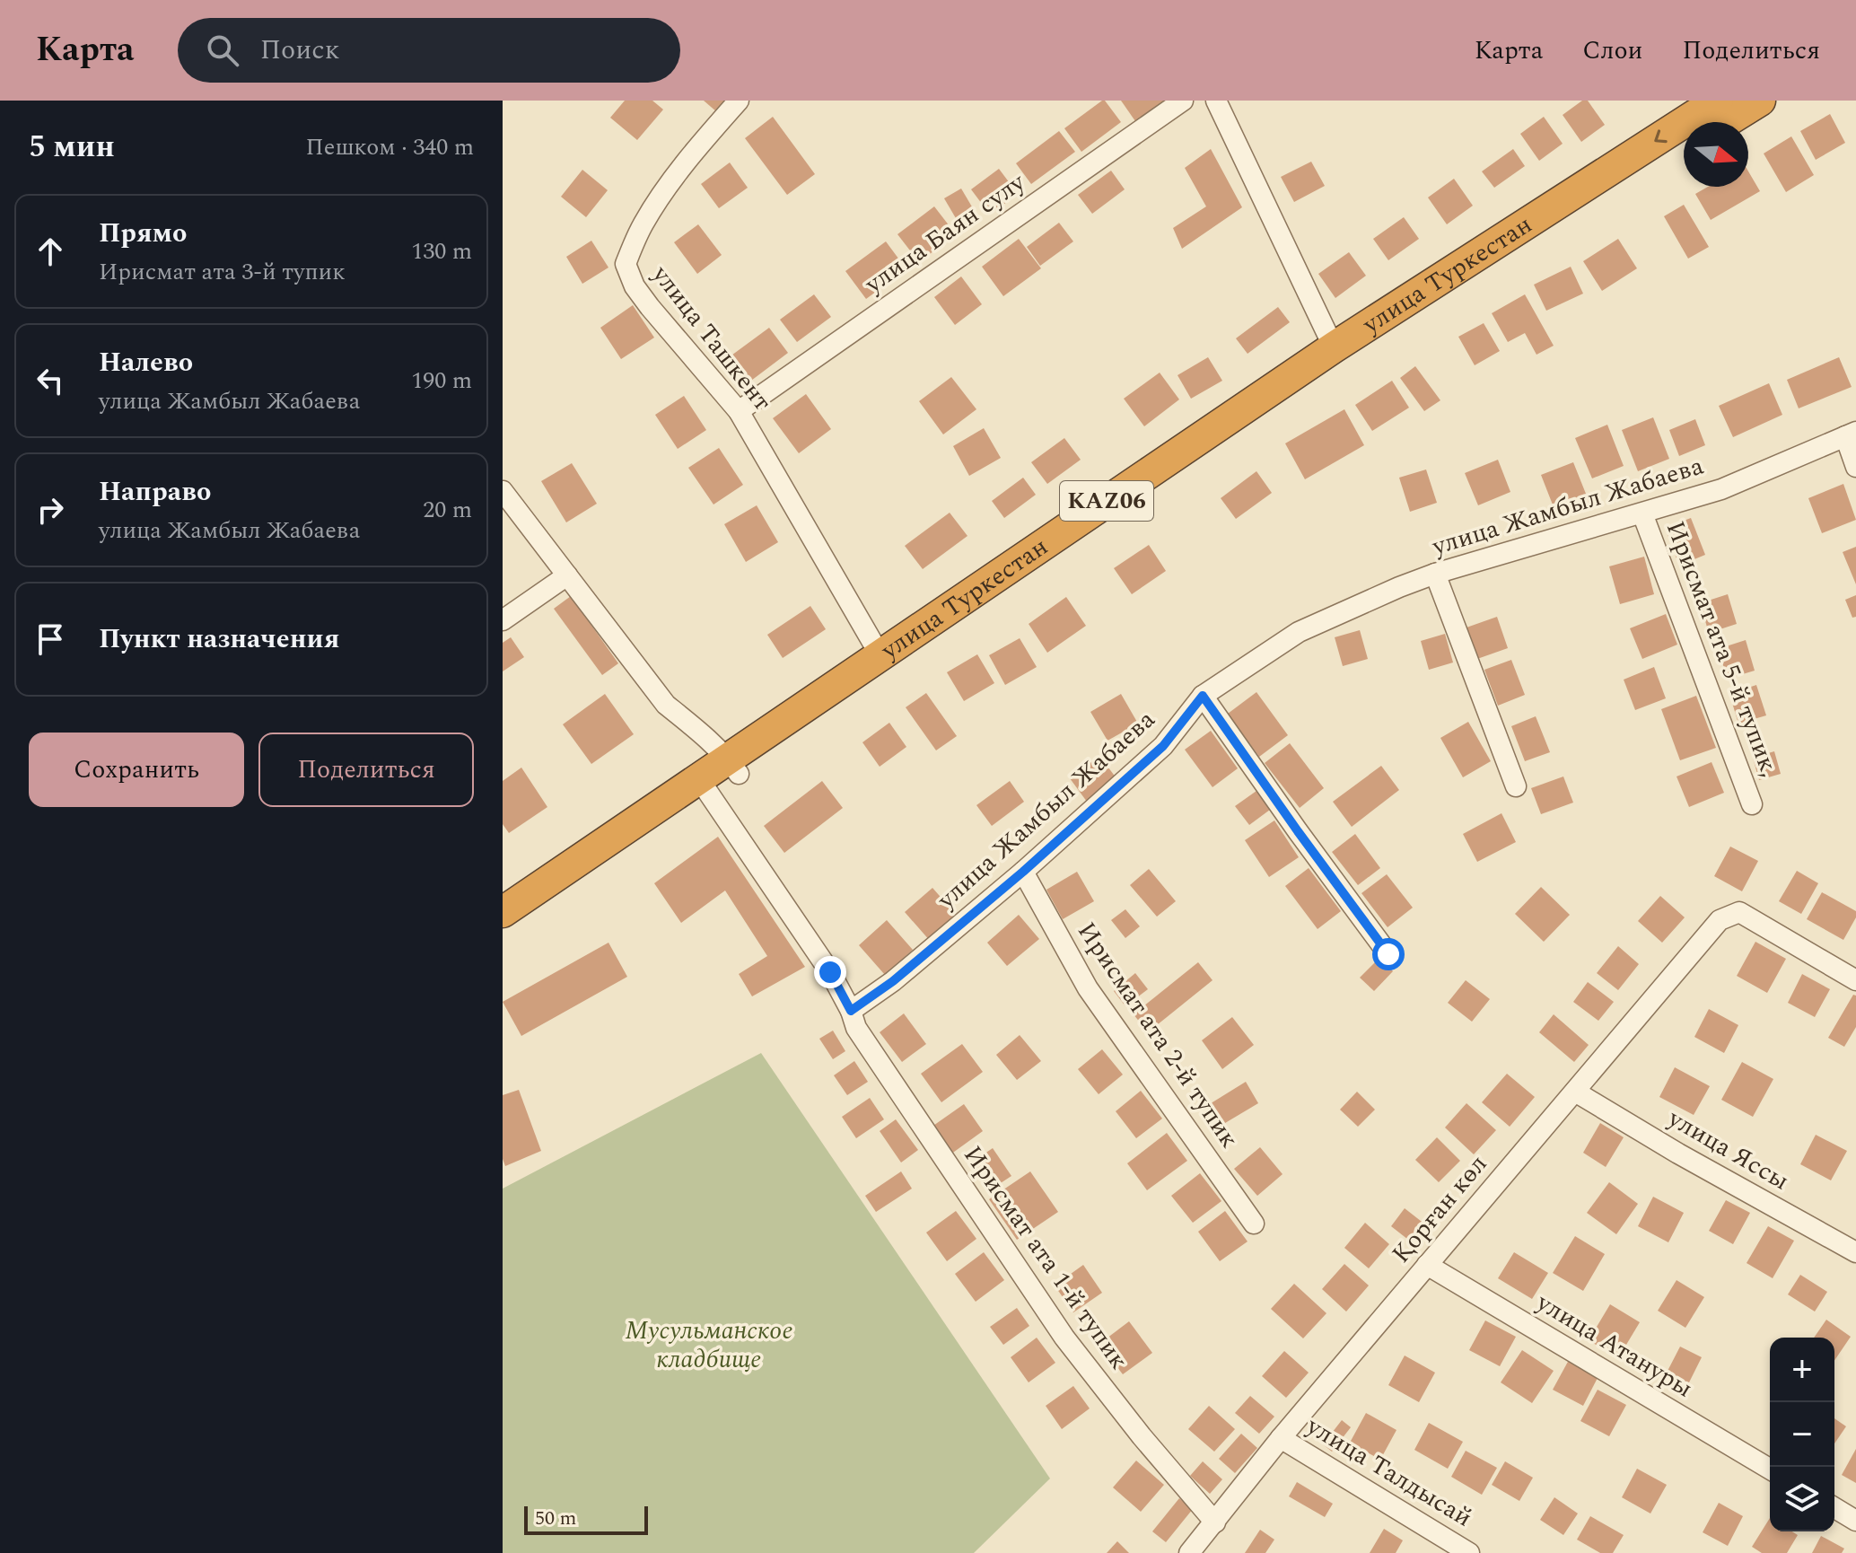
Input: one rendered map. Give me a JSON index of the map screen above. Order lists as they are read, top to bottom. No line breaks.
{"streets":{"highway":["улица Туркестан","KАZ06"],"street":["улица Баян сулу","улица Ташкент","улица Жамбыл Жабаева","Ирисмат ата 5-й тупик,","Ирисмат ата 2-й тупик","улица Яссы","Қорған көл","Ирисмат ата 1-й тупик","улица Атануры","улица Талдысай"]},"crossings":[["улица Баян сулу","улица Ташкент"],["улица Туркестан","улица Ташкент"],["улица Жамбыл Жабаева","Ирисмат ата 5-й тупик,"],["улица Жамбыл Жабаева","Ирисмат ата 2-й тупик"],["улица Жамбыл Жабаева","Ирисмат ата 1-й тупик"],["улица Яссы","Қорған көл"],["Қорған көл","Ирисмат ата 1-й тупик"],["Қорған көл","улица Атануры"],["Қорған көл","улица Талдысай"]],"parks":["Мусульманское кладбище"],"scale_bar":"50 m","north":"right","page":{"header":"Карта","search":"Поиск","nav":["Карта","Слои","Поделиться"],"heading":["5 мин","Пешком · 340 m"],"list":[["Прямо","Ирисмат ата 3-й тупик","130 m"],["Налево","улица Жамбыл Жабаева","190 m"],["Направо","улица Жамбыл Жабаева","20 m"],"Пункт назначения"],"buttons":["Сохранить","Поделиться"],"map_buttons":["+","−"],"scale":"50 m"}}
